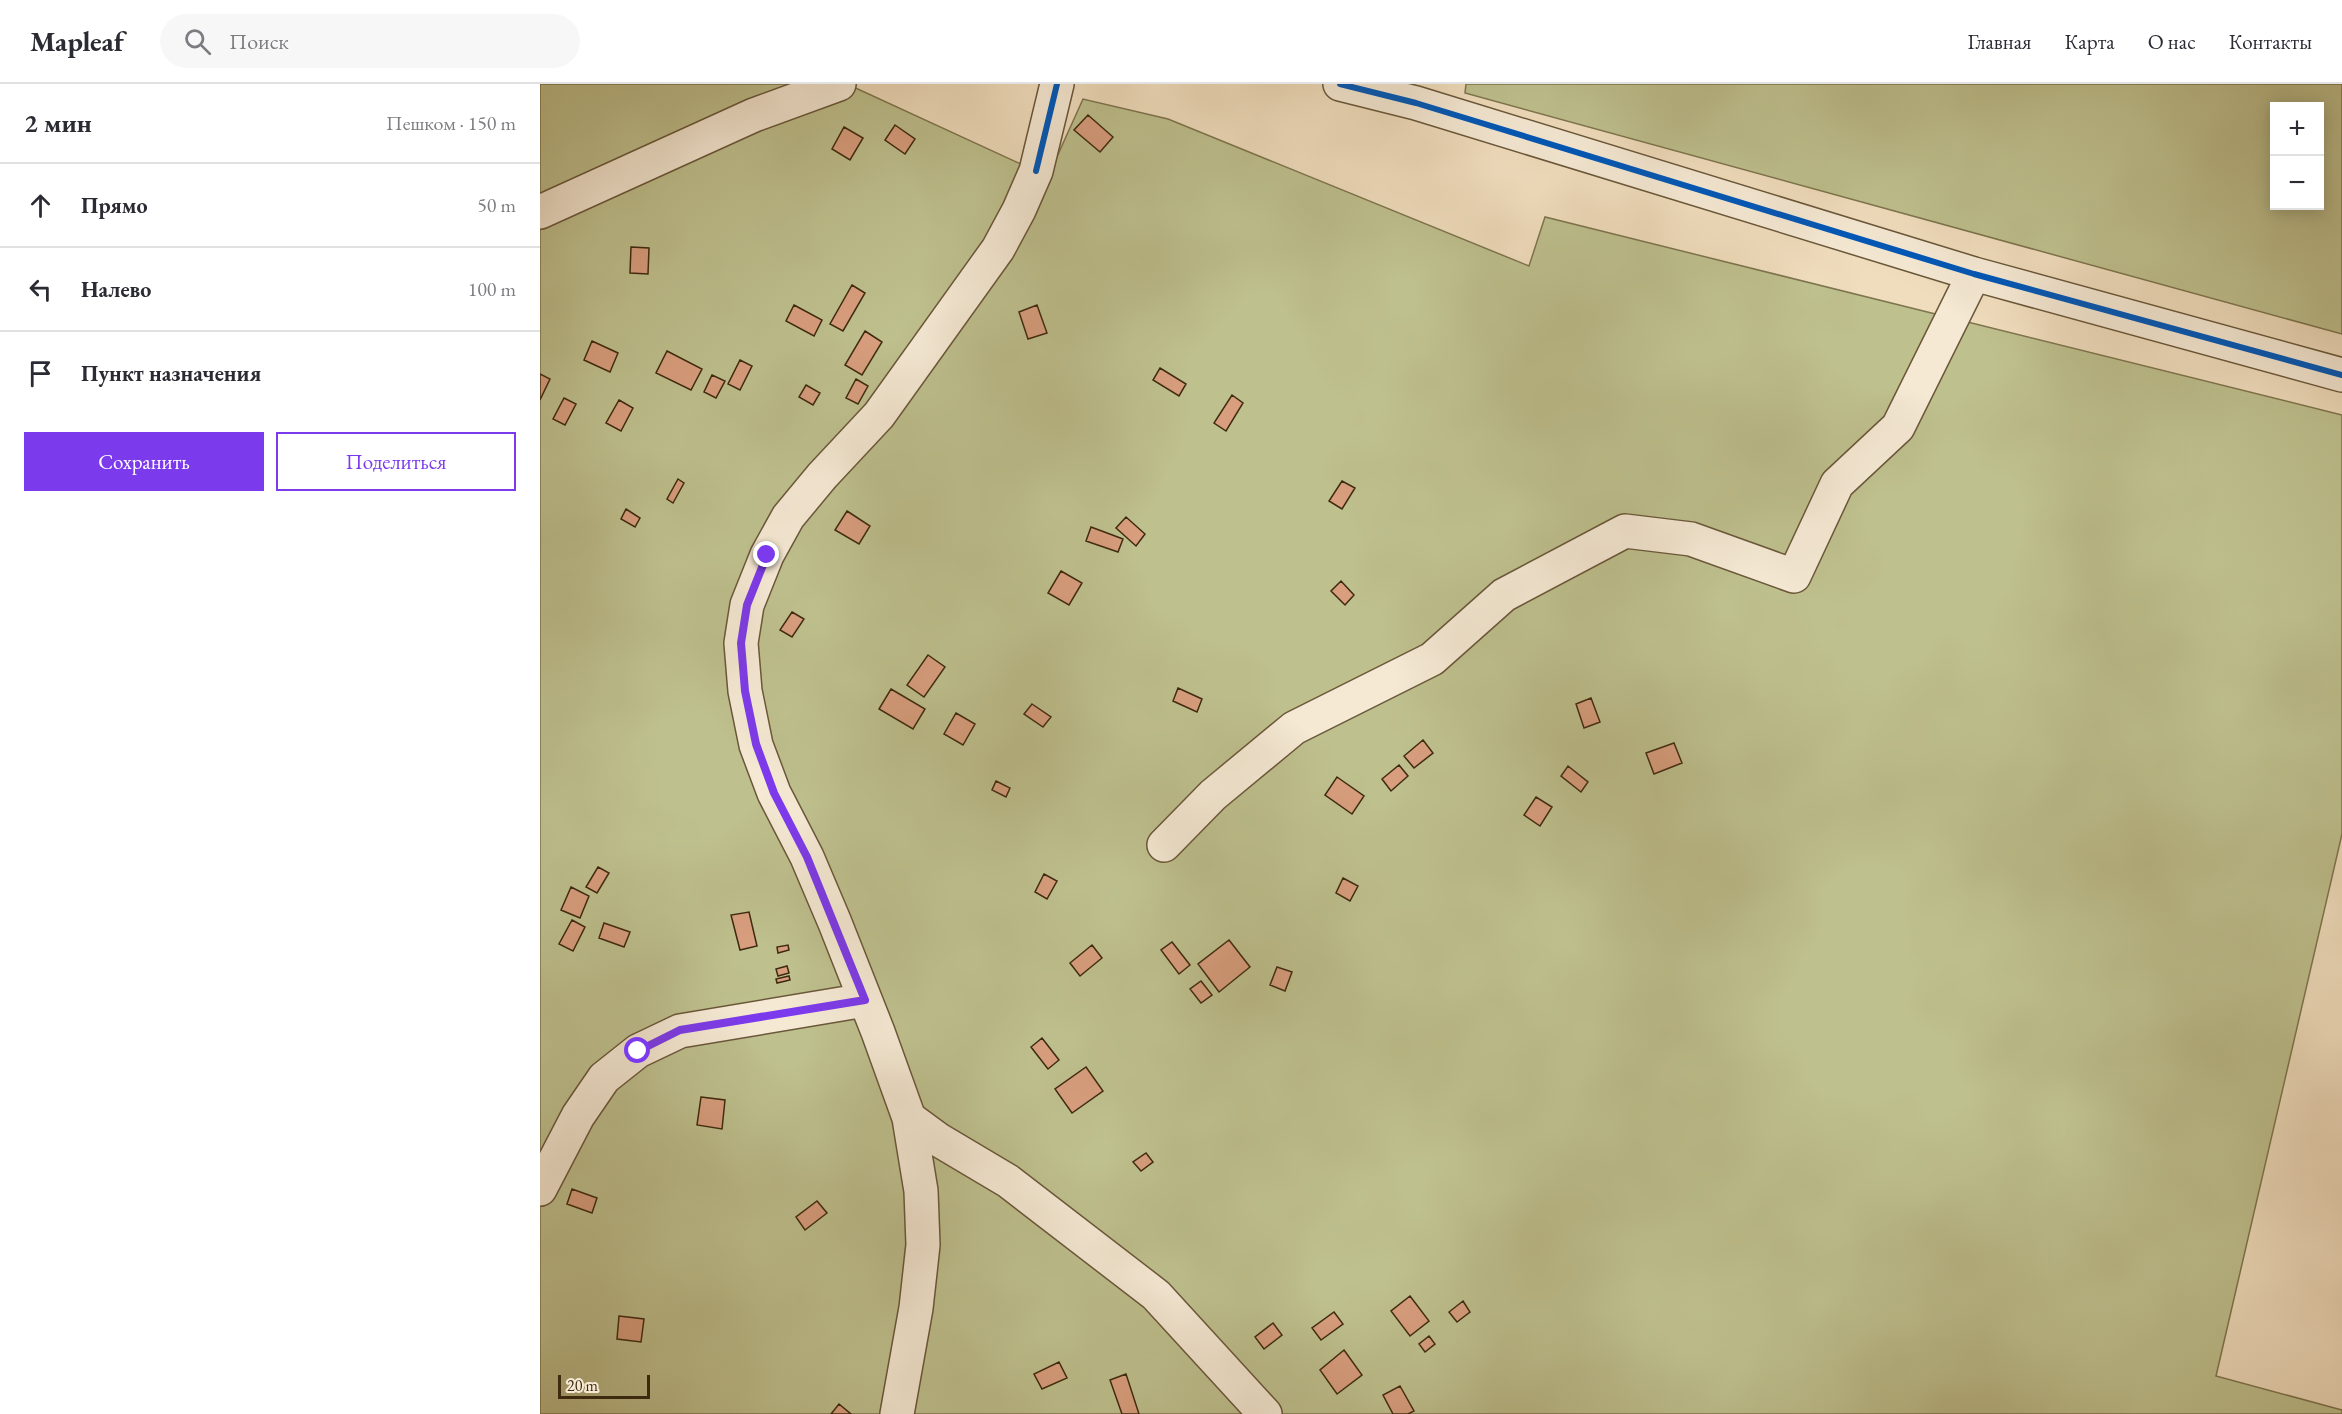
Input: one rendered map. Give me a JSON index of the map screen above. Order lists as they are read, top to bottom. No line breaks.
{"scale_bar":"20 m","page":{"header":"Mapleaf","search":"Поиск","nav":["Главная","Карта","О нас","Контакты"],"heading":["2 мин","Пешком · 150 m"],"map_buttons":["+","−"],"list":[["Прямо","50 m"],["Налево","100 m"],"Пункт назначения"],"buttons":["Сохранить","Поделиться"],"scale":"20 m"}}
